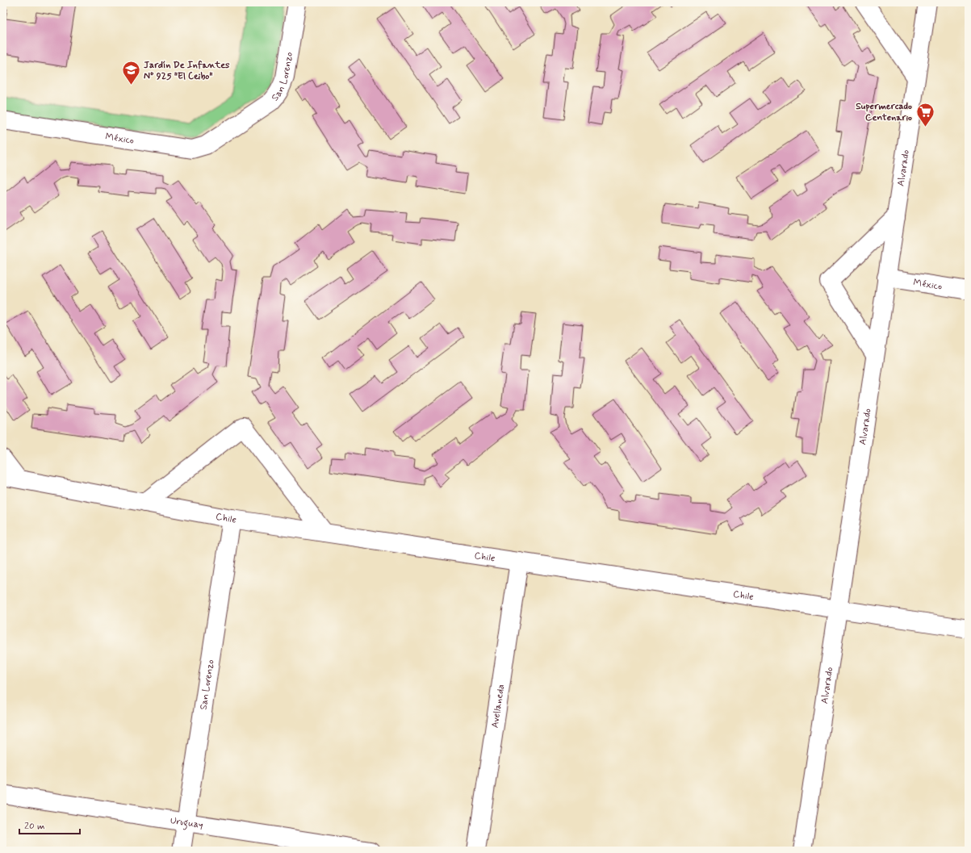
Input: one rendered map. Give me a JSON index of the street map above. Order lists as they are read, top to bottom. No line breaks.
{"streets":{"street":["San Lorenzo","México","Alvarado","Chile","Avellaneda","Uruguay"]},"crossings":[["San Lorenzo","México"],["San Lorenzo","Chile"],["San Lorenzo","Uruguay"],["México","Alvarado"],["Alvarado","Chile"],["Chile","Avellaneda"]],"places":{"school or university":["Jardín De Infantes Nº 925 \"El Ceibo\""],"supermarket":["Supermercado Centenario"]},"scale_bar":"20 m"}
